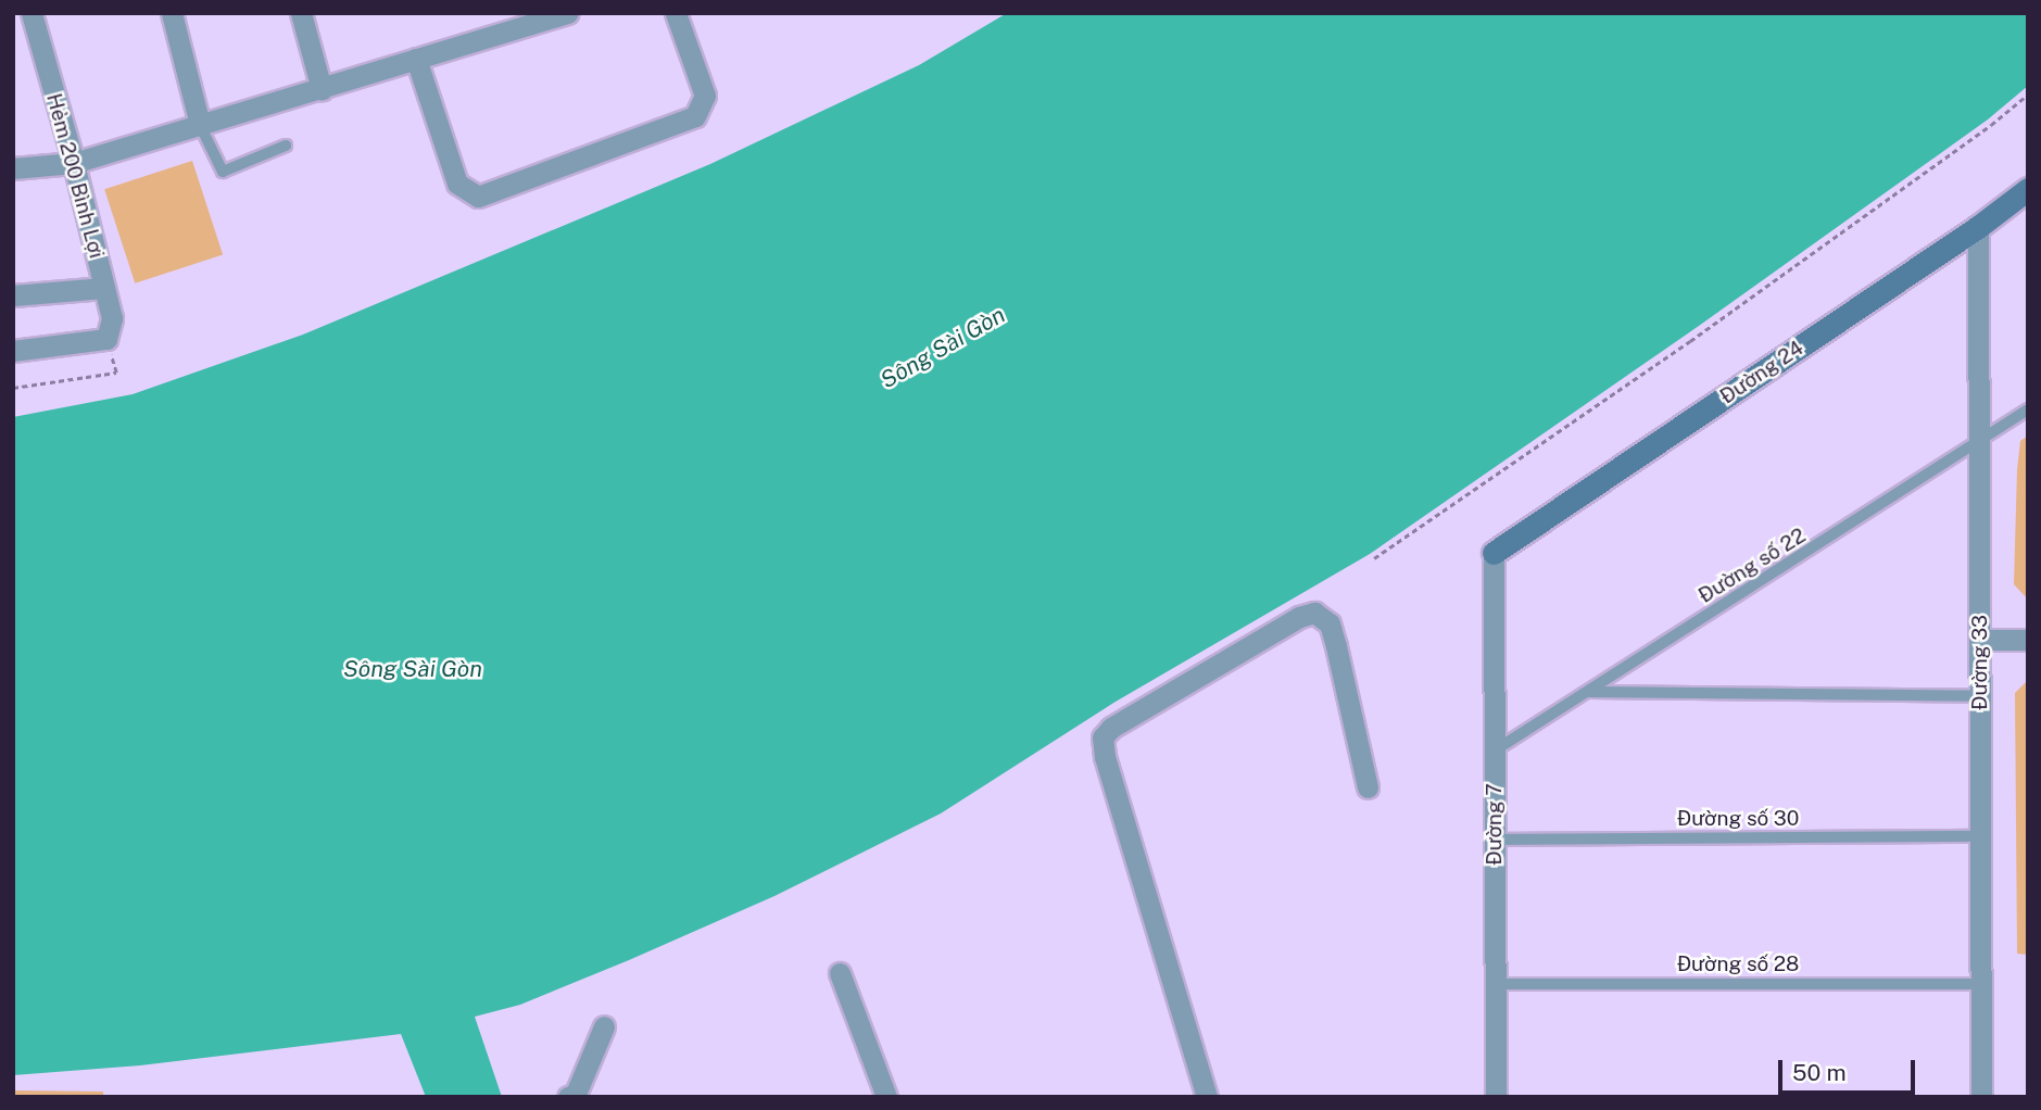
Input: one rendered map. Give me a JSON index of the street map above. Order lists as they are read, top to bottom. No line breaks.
{"streets":{"street":["Hẻm 200 Bình Lợi","Đường 24","Đường 33","Đường 7"],"lane":["Đường số 22","Đường số 30","Đường số 28"]},"crossings":[["Đường 24","Đường 33"],["Đường 24","Đường 7"],["Đường số 22","Đường 33"],["Đường số 22","Đường 7"],["Đường 33","Đường số 30"],["Đường 33","Đường số 28"],["Đường số 30","Đường 7"],["Đường 7","Đường số 28"]],"water":["Sông Sài Gòn"],"scale_bar":"50 m"}
